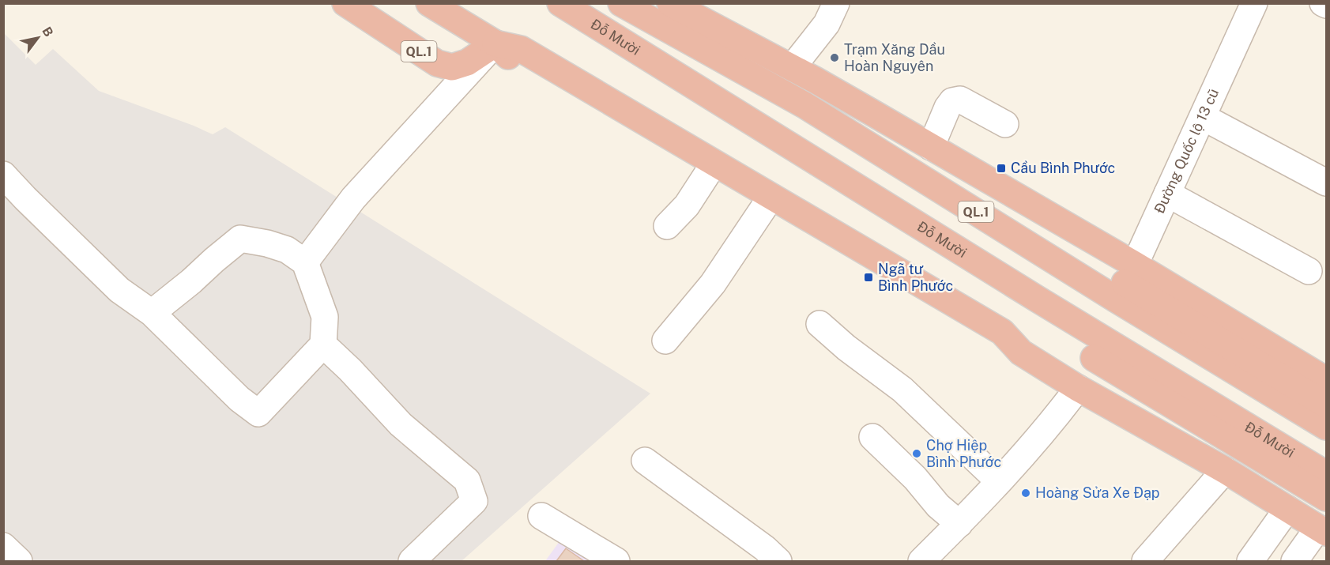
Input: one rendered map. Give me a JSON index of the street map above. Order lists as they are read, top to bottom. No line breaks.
{"streets":{"highway":["Đỗ Mười","QL.1"],"street":["Đường Quốc lộ 13 cũ"]},"crossings":[["QL.1","Đường Quốc lộ 13 cũ"]],"places":{"other":["Trạm Xăng Dầu Hoàn Nguyên","Chợ Hiệp Bình Phước","Hoàng Sửa Xe Đạp"],"transit":["Cầu Bình Phước","Ngã tư Bình Phước"]},"north":"top right"}
